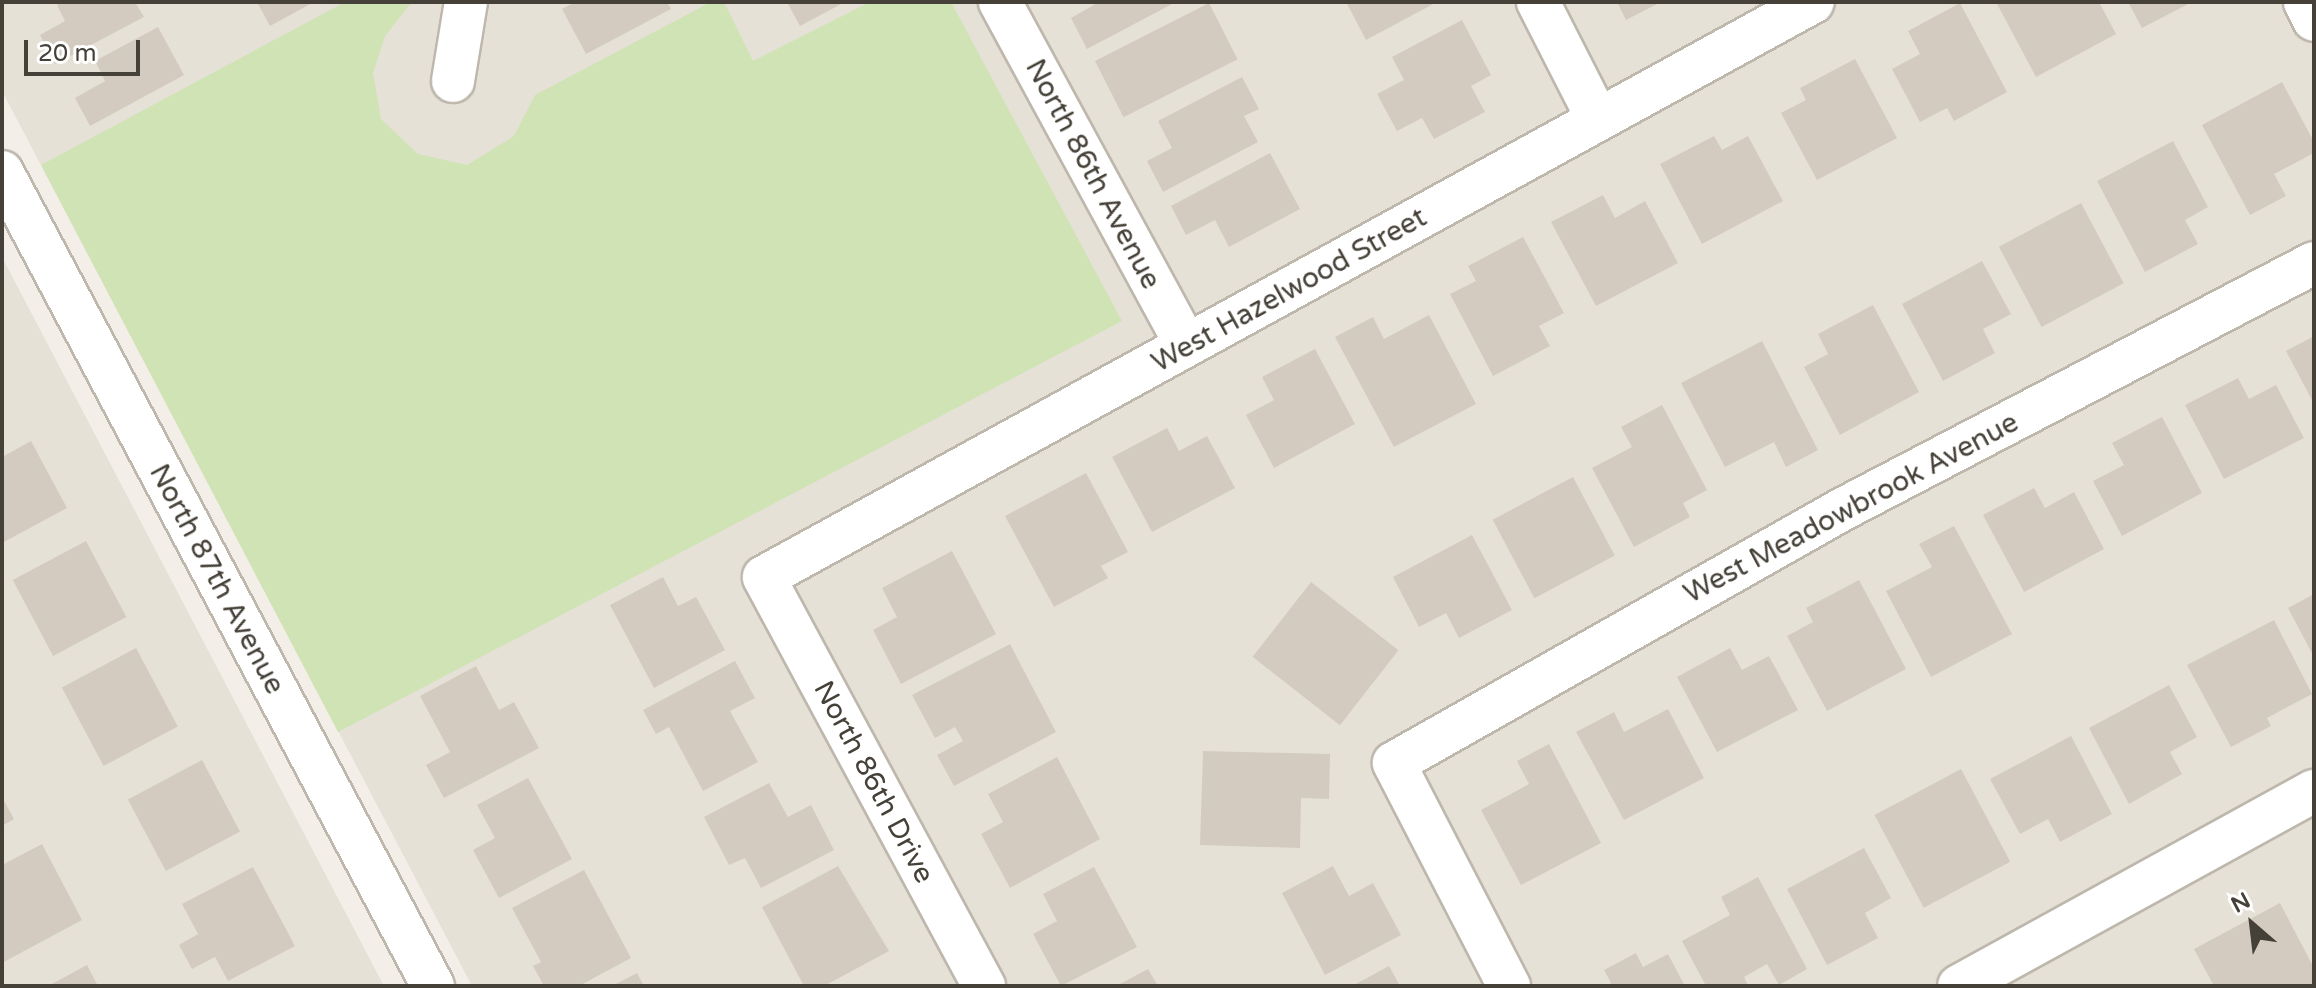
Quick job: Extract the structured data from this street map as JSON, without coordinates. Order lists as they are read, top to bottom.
{
  "streets": {
    "street": [
      "North 86th Avenue",
      "West Hazelwood Street",
      "West Meadowbrook Avenue",
      "North 87th Avenue",
      "North 86th Drive"
    ]
  },
  "crossings": [
    ["North 86th Avenue", "West Hazelwood Street"],
    ["West Hazelwood Street", "North 86th Drive"]
  ],
  "scale_bar": "20 m",
  "north": "top left"
}
